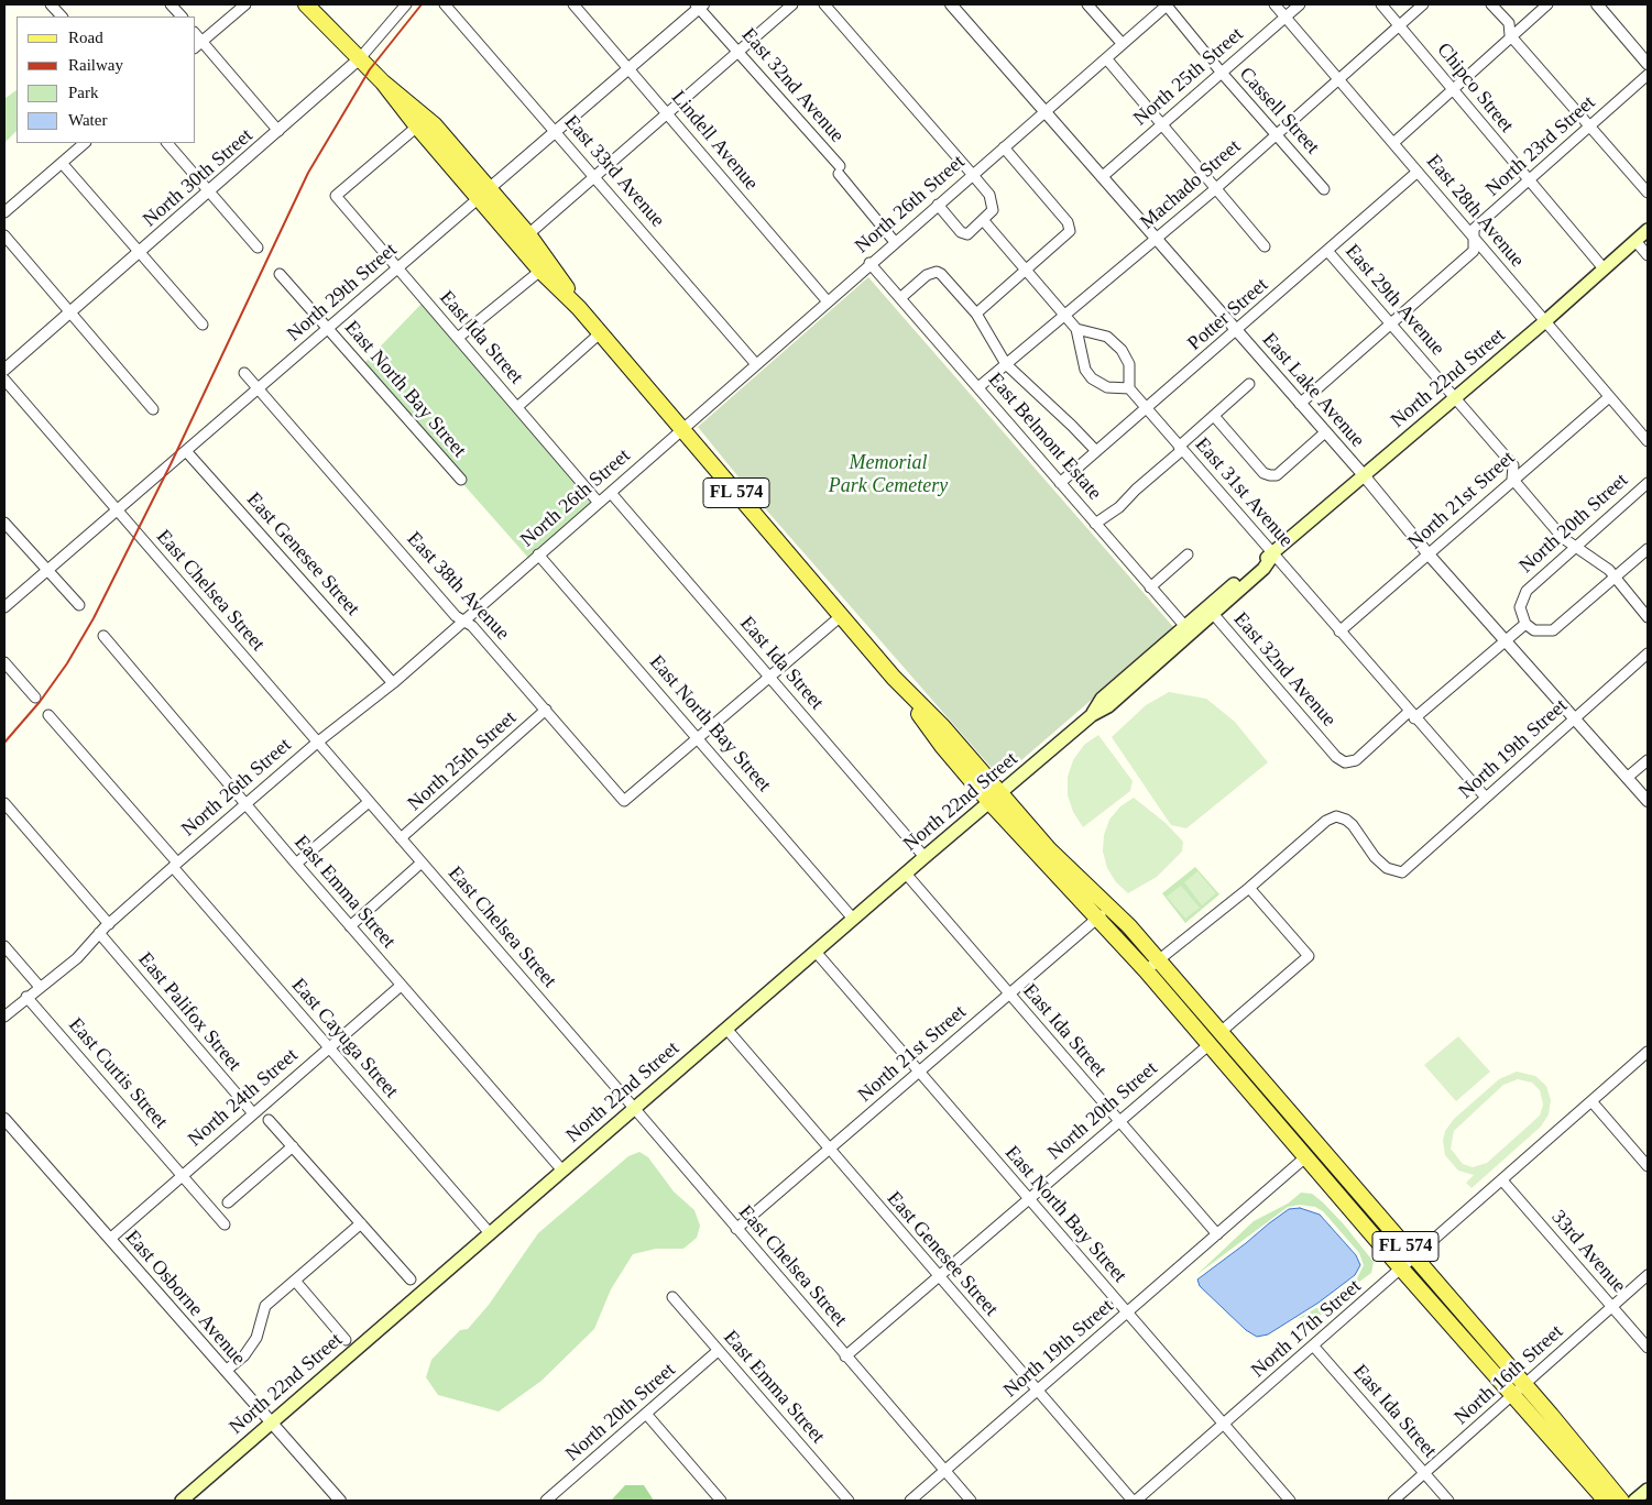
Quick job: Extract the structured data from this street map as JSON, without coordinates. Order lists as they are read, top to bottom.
{
  "streets": {
    "main road": ["North 22nd Street", "FL 574"],
    "street": [
      "North 25th Street",
      "East 32nd Avenue",
      "Chipco Street",
      "Cassell Street",
      "Lindell Avenue",
      "North 23rd Street",
      "East 33rd Avenue",
      "North 30th Street",
      "Machado Street",
      "North 26th Street",
      "East 28th Avenue",
      "North 29th Street",
      "East 29th Avenue",
      "Potter Street",
      "East Ida Street",
      "East North Bay Street",
      "East Lake Avenue",
      "East Belmont Estate",
      "East 31st Avenue",
      "North 21st Street",
      "North 20th Street",
      "East Genesee Street",
      "East 38th Avenue",
      "East Chelsea Street",
      "North 19th Street",
      "East Emma Street",
      "East Palifox Street",
      "East Cayuga Street",
      "East Curtis Street",
      "North 24th Street",
      "33rd Avenue",
      "East Osborne Avenue",
      "North 17th Street",
      "North 16th Street"
    ]
  },
  "crossings": [
    ["North 25th Street", "Cassell Street"],
    ["North 25th Street", "East 28th Avenue"],
    ["North 25th Street", "East Lake Avenue"],
    ["North 25th Street", "East 38th Avenue"],
    ["North 25th Street", "East Chelsea Street"],
    ["East 32nd Avenue", "North 26th Street"],
    ["East 32nd Avenue", "North 29th Street"],
    ["East 32nd Avenue", "North 22nd Street"],
    ["East 32nd Avenue", "East 31st Avenue"],
    ["Chipco Street", "North 23rd Street"],
    ["Chipco Street", "Machado Street"],
    ["Chipco Street", "North 22nd Street"],
    ["Cassell Street", "Machado Street"],
    ["Cassell Street", "North 26th Street"],
    ["Lindell Avenue", "North 26th Street"],
    ["Lindell Avenue", "North 29th Street"],
    ["North 23rd Street", "East 28th Avenue"],
    ["North 23rd Street", "East 29th Avenue"],
    ["North 23rd Street", "East Lake Avenue"],
    ["East 33rd Avenue", "North 26th Street"],
    ["East 33rd Avenue", "North 29th Street"],
    ["North 30th Street", "FL 574"],
    ["Machado Street", "East 28th Avenue"],
    ["Machado Street", "East Lake Avenue"],
    ["Machado Street", "East Belmont Estate"],
    ["North 26th Street", "East Ida Street"],
    ["North 26th Street", "East North Bay Street"],
    ["North 26th Street", "East Lake Avenue"],
    ["North 26th Street", "East Belmont Estate"],
    ["North 26th Street", "FL 574"],
    ["North 26th Street", "East Genesee Street"],
    ["North 26th Street", "East 38th Avenue"],
    ["North 26th Street", "East Chelsea Street"],
    ["North 26th Street", "East Emma Street"],
    ["North 26th Street", "East Palifox Street"],
    ["North 26th Street", "East Cayuga Street"],
    ["North 26th Street", "East Curtis Street"],
    ["East 28th Avenue", "Potter Street"],
    ["East 28th Avenue", "North 22nd Street"],
    ["East 28th Avenue", "North 21st Street"],
    ["North 29th Street", "East Ida Street"],
    ["North 29th Street", "East North Bay Street"],
    ["North 29th Street", "FL 574"],
    ["North 29th Street", "East Genesee Street"],
    ["North 29th Street", "East 38th Avenue"],
    ["North 29th Street", "East Chelsea Street"],
    ["East 29th Avenue", "Potter Street"],
    ["East 29th Avenue", "North 22nd Street"],
    ["East 29th Avenue", "North 21st Street"],
    ["East 29th Avenue", "North 20th Street"],
    ["Potter Street", "East Lake Avenue"],
    ["Potter Street", "East Belmont Estate"],
    ["Potter Street", "East 31st Avenue"],
    ["East Ida Street", "North 22nd Street"],
    ["East Ida Street", "FL 574"],
    ["East Ida Street", "North 21st Street"],
    ["East Ida Street", "North 20th Street"],
    ["East Ida Street", "North 19th Street"],
    ["East Ida Street", "North 17th Street"],
    ["East Ida Street", "North 16th Street"],
    ["North 22nd Street", "East North Bay Street"],
    ["North 22nd Street", "East Lake Avenue"],
    ["North 22nd Street", "East Belmont Estate"],
    ["North 22nd Street", "FL 574"],
    ["North 22nd Street", "East 31st Avenue"],
    ["North 22nd Street", "East Genesee Street"],
    ["North 22nd Street", "East Chelsea Street"],
    ["North 22nd Street", "East Emma Street"],
    ["North 22nd Street", "East Cayuga Street"],
    ["North 22nd Street", "East Osborne Avenue"],
    ["East North Bay Street", "North 21st Street"],
    ["East North Bay Street", "North 20th Street"],
    ["East North Bay Street", "East 38th Avenue"],
    ["East North Bay Street", "North 19th Street"],
    ["East North Bay Street", "North 17th Street"],
    ["East Lake Avenue", "North 21st Street"],
    ["East Lake Avenue", "North 19th Street"],
    ["FL 574", "North 21st Street"],
    ["FL 574", "North 20th Street"],
    ["FL 574", "North 19th Street"],
    ["FL 574", "North 17th Street"],
    ["FL 574", "North 16th Street"],
    ["East 31st Avenue", "North 21st Street"],
    ["East 31st Avenue", "North 19th Street"],
    ["North 21st Street", "East Genesee Street"],
    ["North 21st Street", "East Chelsea Street"],
    ["North 20th Street", "East Genesee Street"],
    ["North 20th Street", "East Chelsea Street"],
    ["North 20th Street", "East Emma Street"],
    ["East Genesee Street", "North 19th Street"],
    ["East Genesee Street", "North 17th Street"],
    ["East Chelsea Street", "North 19th Street"],
    ["East Emma Street", "North 24th Street"],
    ["East Palifox Street", "North 24th Street"],
    ["East Cayuga Street", "North 24th Street"],
    ["East Curtis Street", "North 24th Street"],
    ["North 24th Street", "East Osborne Avenue"],
    ["33rd Avenue", "North 17th Street"],
    ["33rd Avenue", "North 16th Street"]
  ],
  "parks": ["Memorial Park Cemetery"],
  "legend": [
    "Road",
    "Railway",
    "Park",
    "Water"
  ]
}
